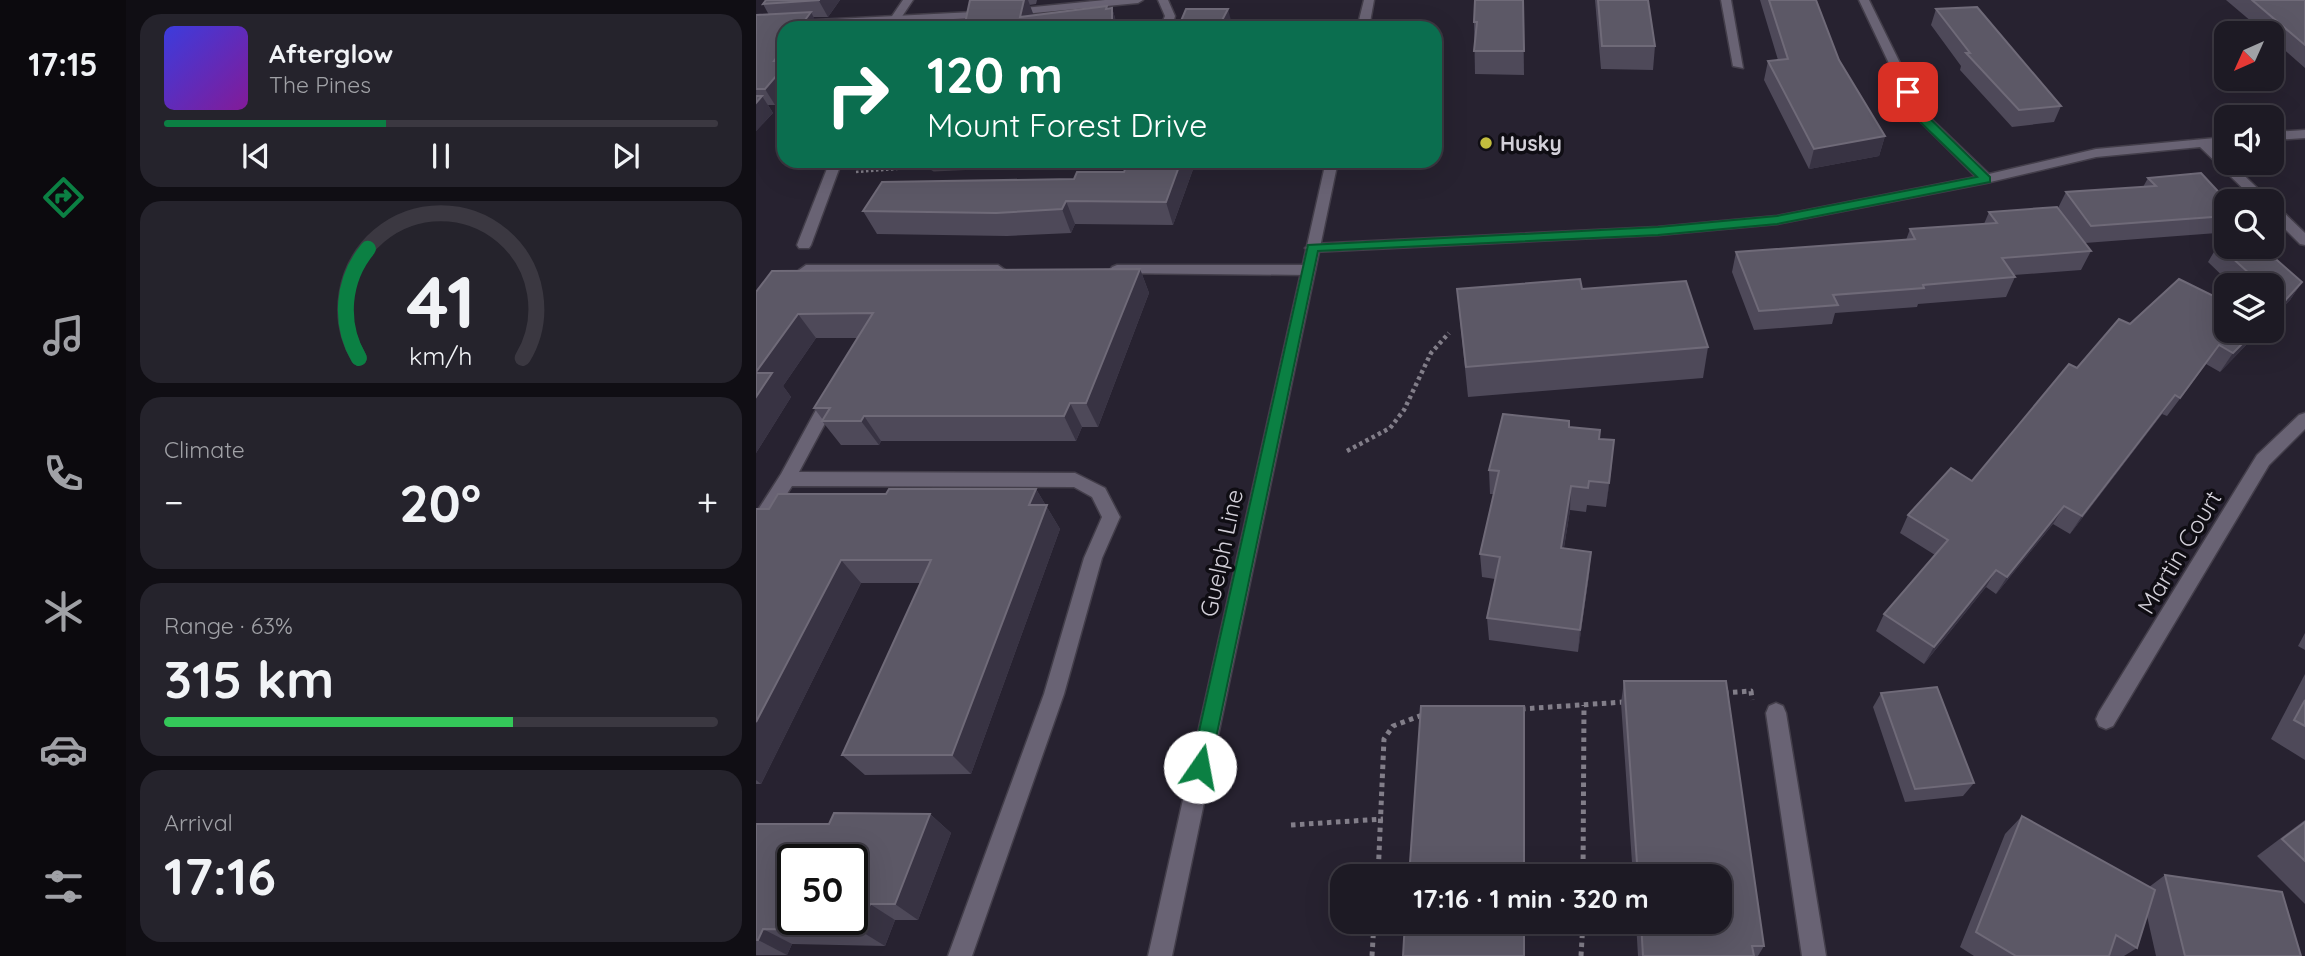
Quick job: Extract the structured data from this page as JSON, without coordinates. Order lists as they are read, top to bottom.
{
  "streets": {
    "street": ["Martin Court", "Guelph Line"]
  },
  "places": ["Husky"],
  "north": "bottom left",
  "page": {
    "tabs": "17:15",
    "turn": ["120 m", "Mount Forest Drive"],
    "song": ["Afterglow", "The Pines"],
    "tile": [
      "Climate",
      ["Range · 63%", "315 km"],
      ["Arrival", "17:16"]
    ],
    "heat": ["−", "20°", "+"],
    "limit": "50",
    "trip": "17:16 · 1 min · 320 m",
    "gauge": ["41", "km/h"]
  }
}
